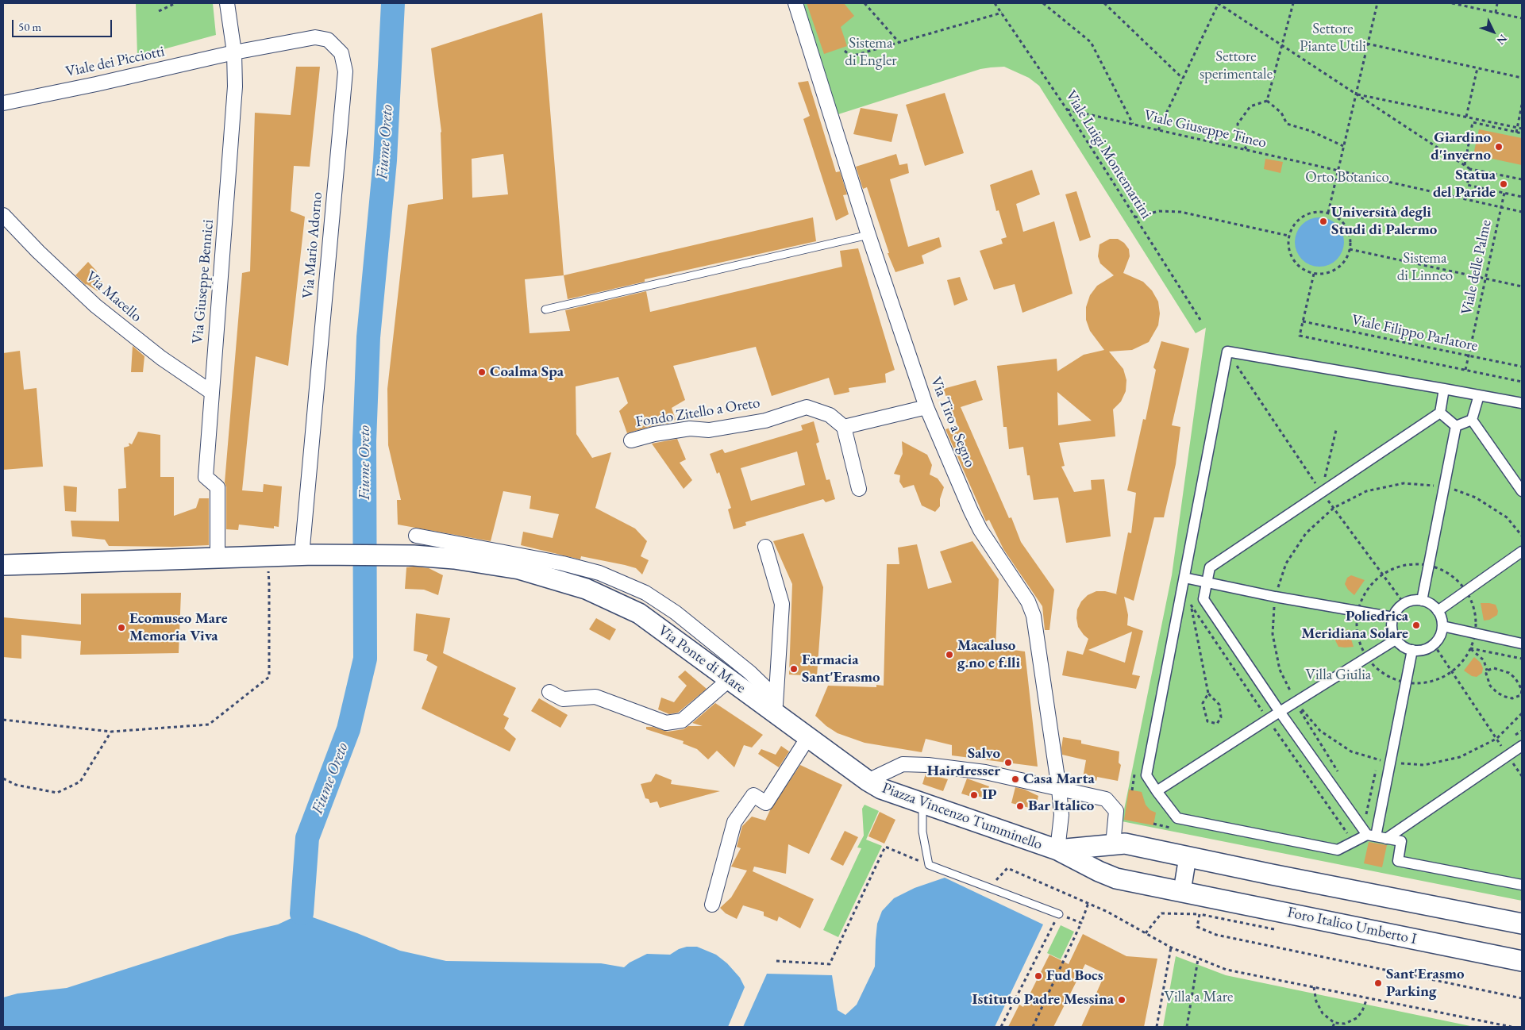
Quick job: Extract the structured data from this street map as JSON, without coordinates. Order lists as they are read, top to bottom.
{
  "streets": {
    "main road": ["Via Ponte di Mare", "Piazza Vincenzo Tumminello", "Foro Italico Umberto I"],
    "street": [
      "Viale dei Picciotti",
      "Via Mario Adorno",
      "Via Giuseppe Bennici",
      "Via Macello",
      "Fondo Zitello a Oreto",
      "Via Tiro a Segno"
    ],
    "path": [
      "Viale Giuseppe Tineo",
      "Viale Luigi Montemartini",
      "Viale delle Palme",
      "Viale Filippo Parlatore"
    ]
  },
  "crossings": [
    ["Viale dei Picciotti", "Via Mario Adorno"],
    ["Viale dei Picciotti", "Via Giuseppe Bennici"],
    ["Viale Giuseppe Tineo", "Viale Luigi Montemartini"],
    ["Viale Giuseppe Tineo", "Viale delle Palme"],
    ["Via Mario Adorno", "Via Giuseppe Bennici"],
    ["Via Mario Adorno", "Via Ponte di Mare"],
    ["Viale delle Palme", "Viale Filippo Parlatore"],
    ["Via Giuseppe Bennici", "Via Macello"],
    ["Via Giuseppe Bennici", "Via Ponte di Mare"],
    ["Via Tiro a Segno", "Piazza Vincenzo Tumminello"],
    ["Via Tiro a Segno", "Foro Italico Umberto I"],
    ["Via Ponte di Mare", "Piazza Vincenzo Tumminello"],
    ["Piazza Vincenzo Tumminello", "Foro Italico Umberto I"]
  ],
  "water": ["Fiume Oreto"],
  "parks": [
    "Settore Piante Utili",
    "Sistema di Engler",
    "Settore sperimentale",
    "Orto Botanico",
    "Sistema di Linneo",
    "Villa Giulia",
    "Villa a Mare"
  ],
  "places": [
    "Giardino d'inverno",
    "Statua del Paride",
    "Università degli Studi di Palermo",
    "Coalma Spa",
    "Poliedrica Meridiana Solare",
    "Ecomuseo Mare Memoria Viva",
    "Macaluso g.no e f.lli",
    "Farmacia Sant'Erasmo",
    "Salvo Hairdresser",
    "Casa Marta",
    "IP",
    "Bar Italico",
    "Fud Bocs",
    "Sant'Erasmo Parking",
    "Istituto Padre Messina"
  ],
  "scale_bar": "50 m",
  "north": "bottom right"
}
